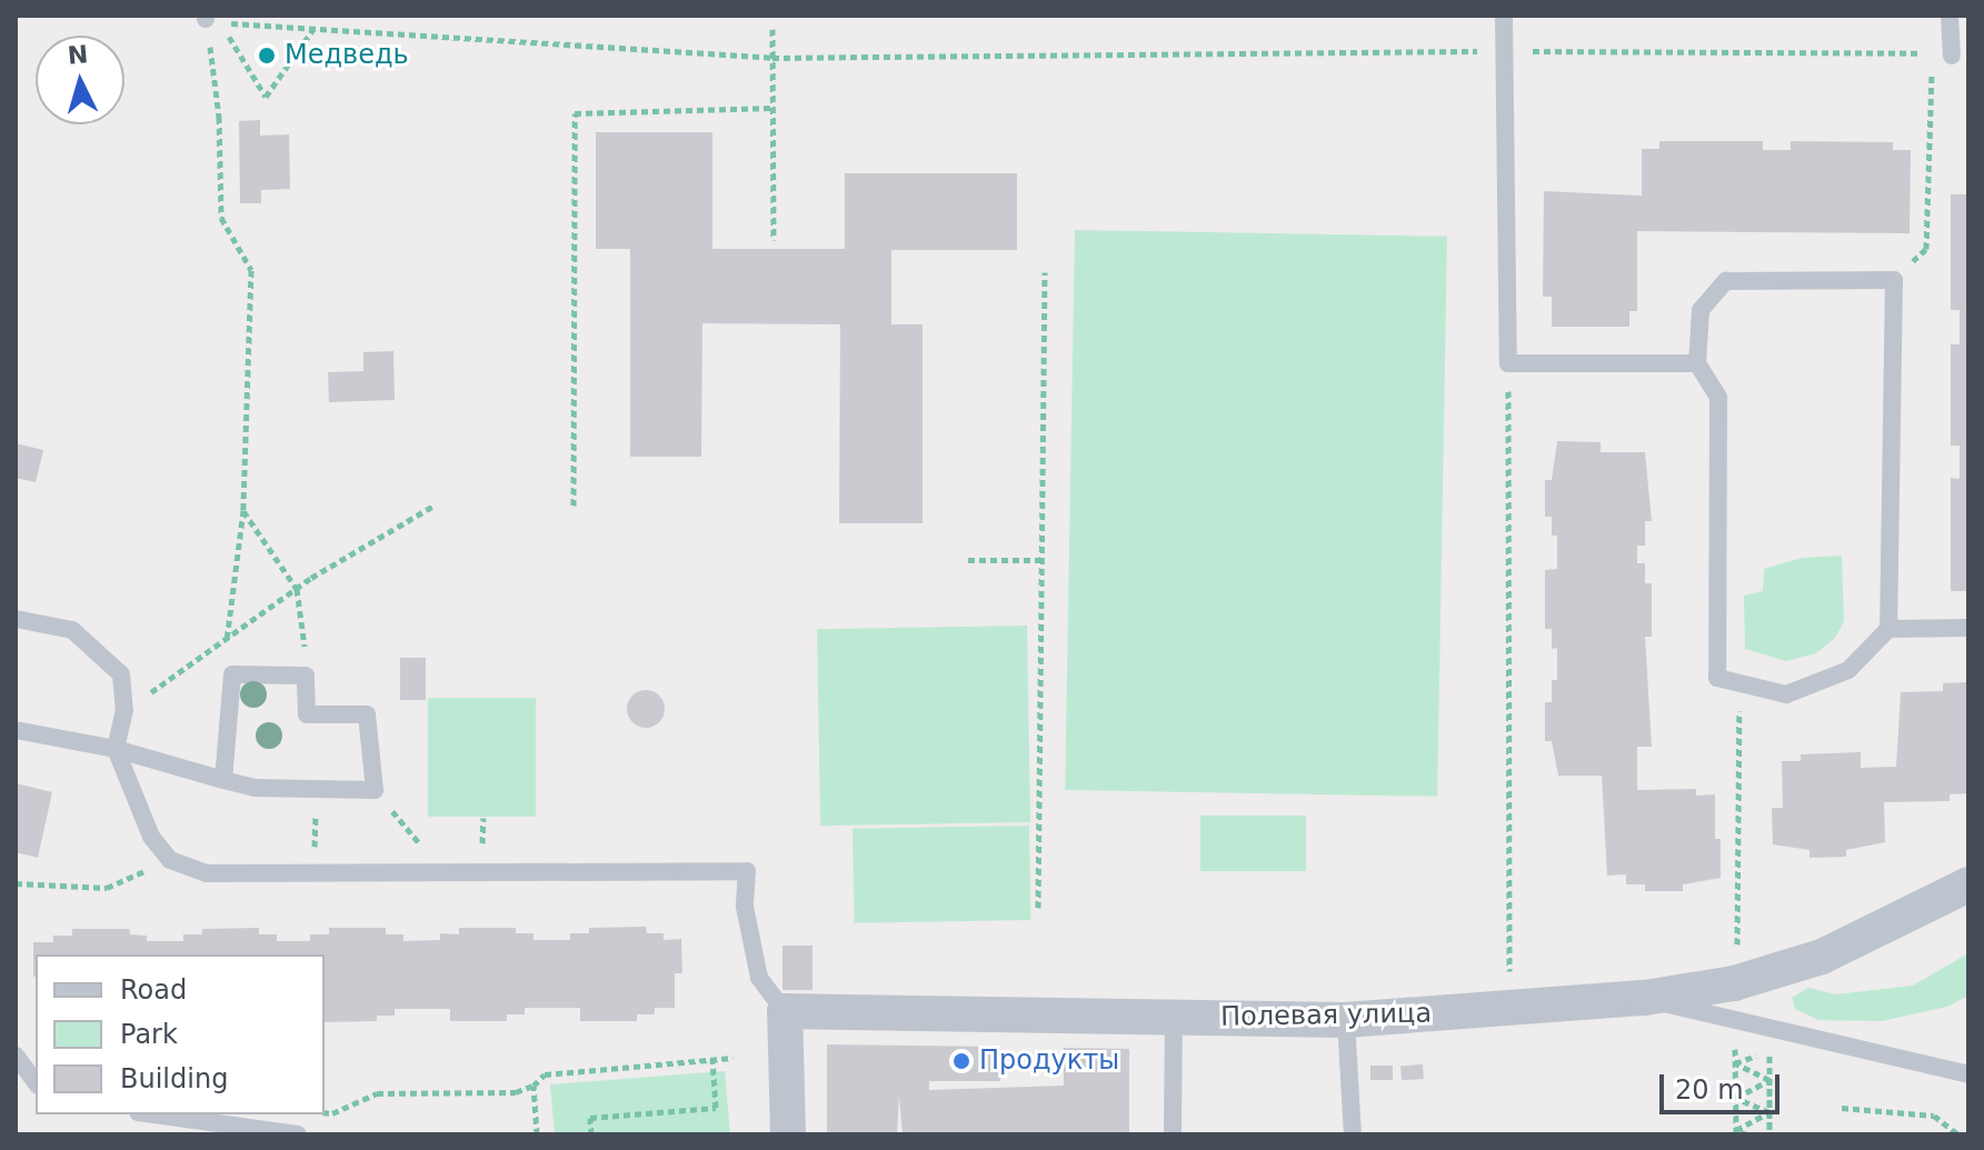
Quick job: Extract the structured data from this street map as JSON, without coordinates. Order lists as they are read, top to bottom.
{
  "streets": {
    "street": ["Полевая улица"]
  },
  "places": ["Медведь", "Продукты"],
  "legend": ["Road", "Park", "Building"],
  "scale_bar": "20 m",
  "north": "top"
}
